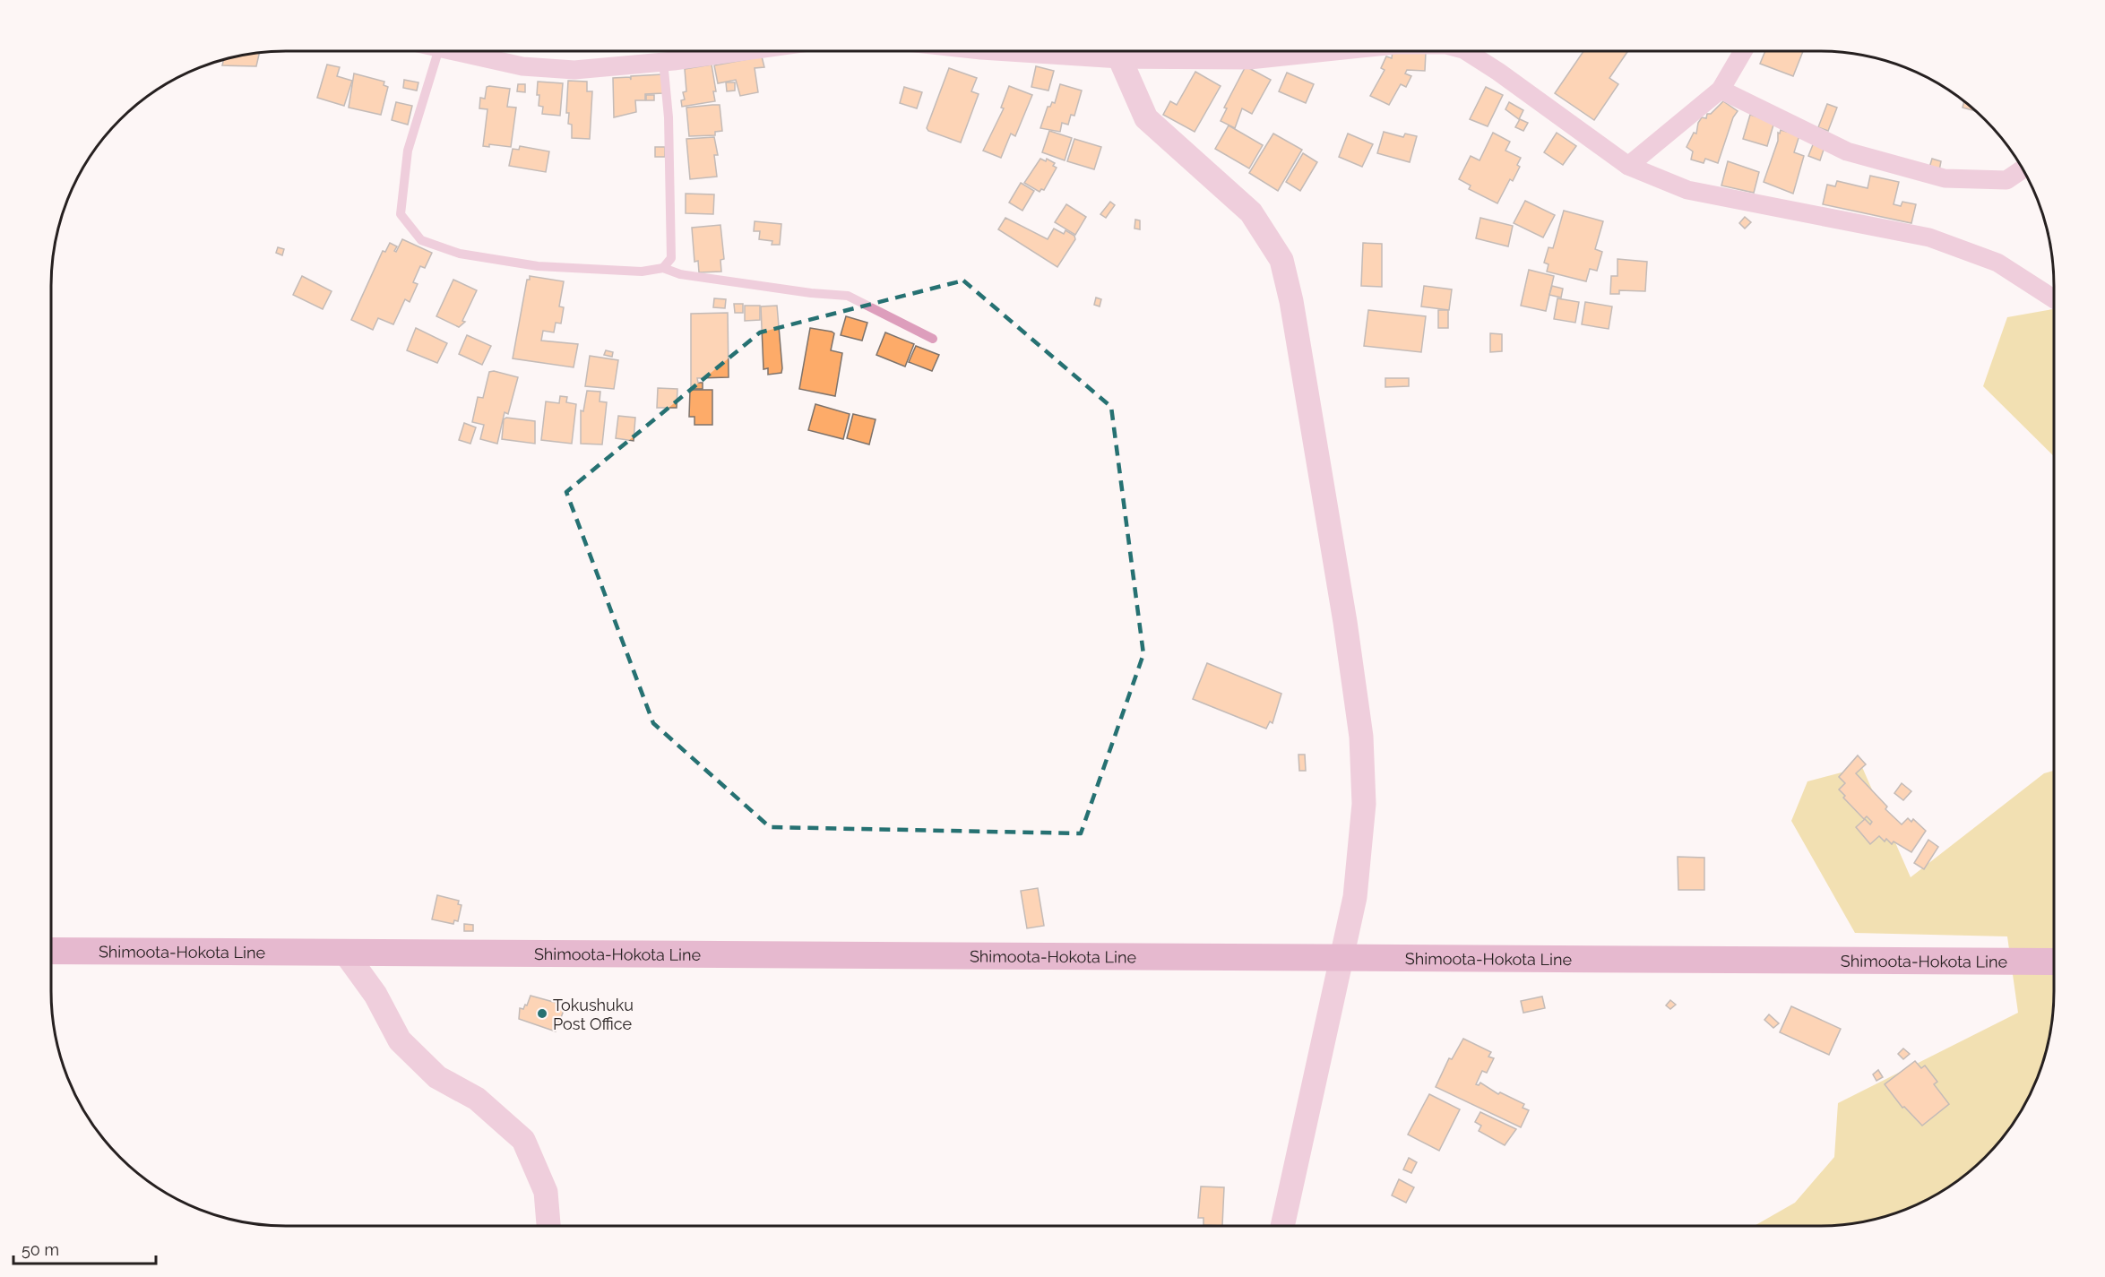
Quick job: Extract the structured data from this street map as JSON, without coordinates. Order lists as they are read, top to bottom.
{
  "streets": {
    "main road": ["Shimoota-Hokota Line"]
  },
  "places": ["Tokushuku Post Office"],
  "scale_bar": "50 m"
}
